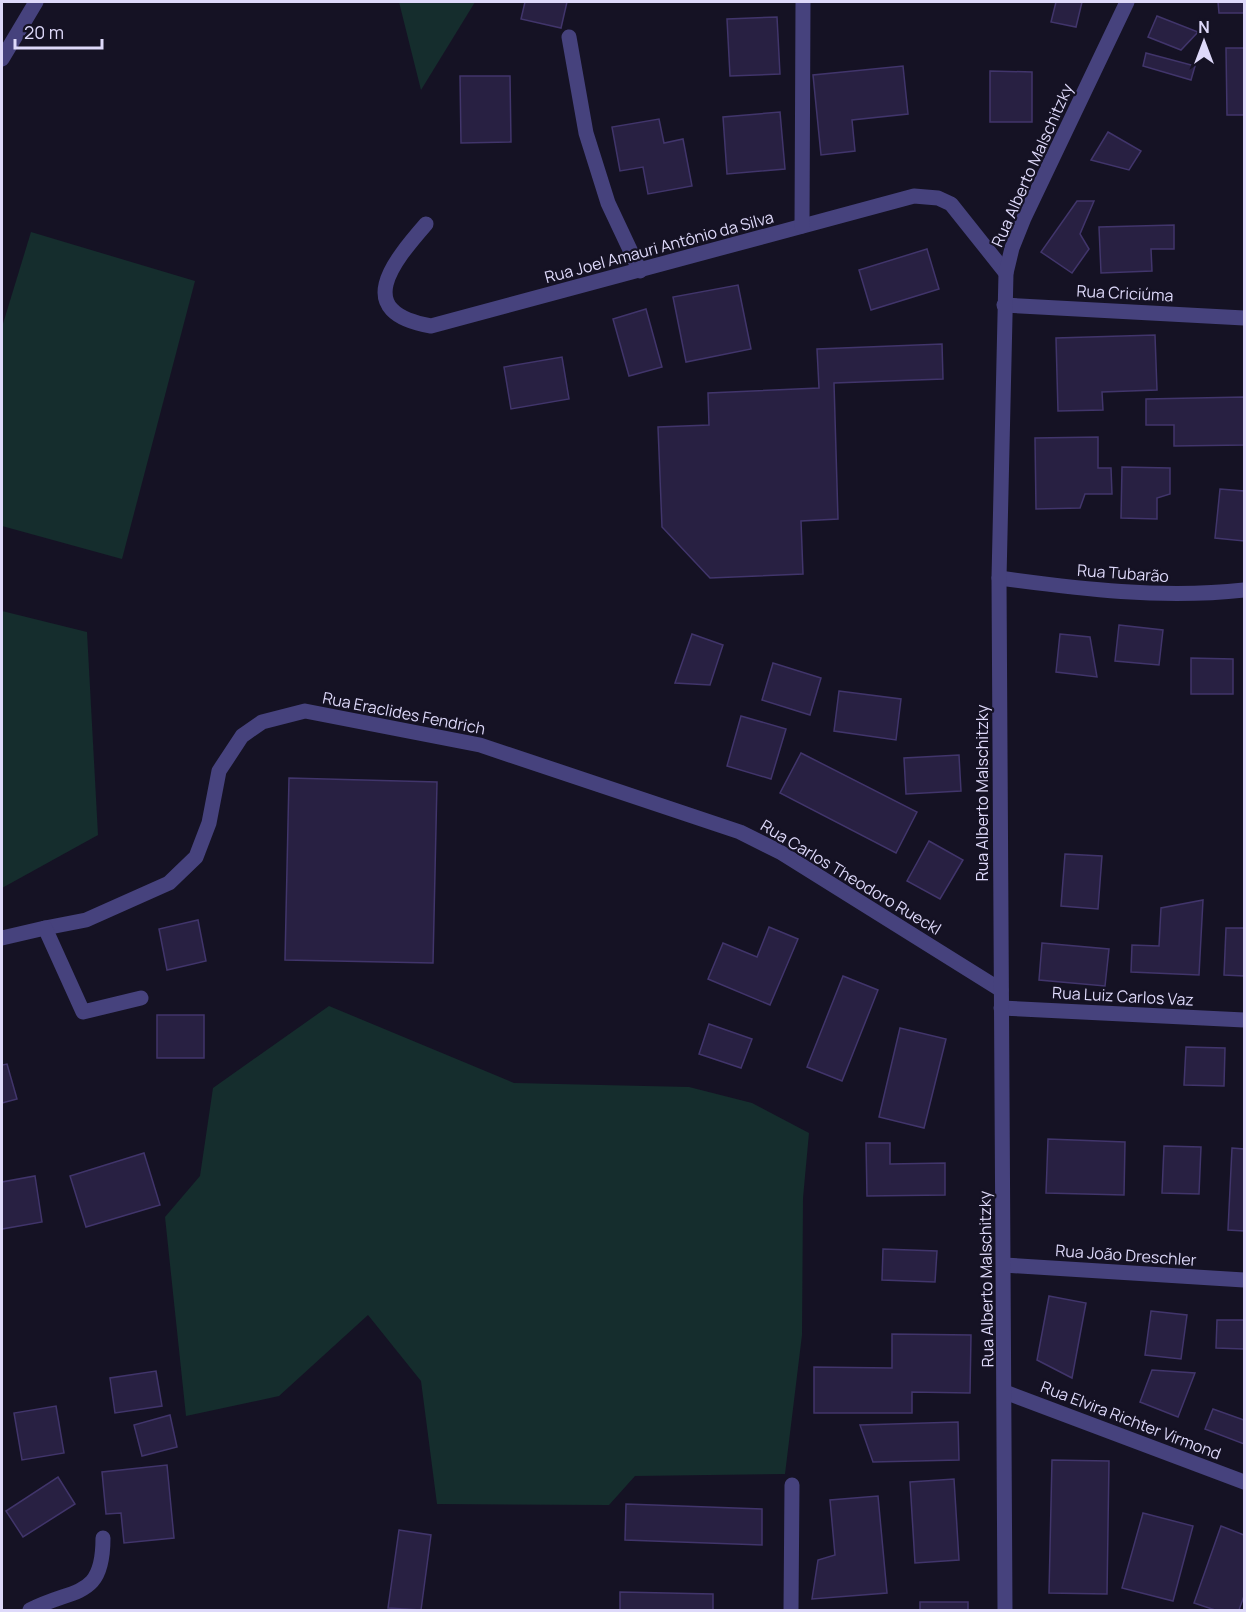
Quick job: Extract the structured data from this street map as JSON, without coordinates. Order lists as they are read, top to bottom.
{
  "streets": {
    "street": [
      "Rua Alberto Malschitzky",
      "Rua Joel Amauri Antônio da Silva",
      "Rua Criciúma",
      "Rua Tubarão",
      "Rua Eraclides Fendrich",
      "Rua Carlos Theodoro Rueckl",
      "Rua Luiz Carlos Vaz",
      "Rua João Dreschler",
      "Rua Elvira Richter Virmond"
    ]
  },
  "crossings": [
    ["Rua Alberto Malschitzky", "Rua Joel Amauri Antônio da Silva"],
    ["Rua Alberto Malschitzky", "Rua Criciúma"],
    ["Rua Alberto Malschitzky", "Rua Tubarão"],
    ["Rua Alberto Malschitzky", "Rua Carlos Theodoro Rueckl"],
    ["Rua Alberto Malschitzky", "Rua Luiz Carlos Vaz"],
    ["Rua Alberto Malschitzky", "Rua João Dreschler"],
    ["Rua Alberto Malschitzky", "Rua Elvira Richter Virmond"],
    ["Rua Eraclides Fendrich", "Rua Carlos Theodoro Rueckl"]
  ],
  "scale_bar": "20 m",
  "north": "top"
}
